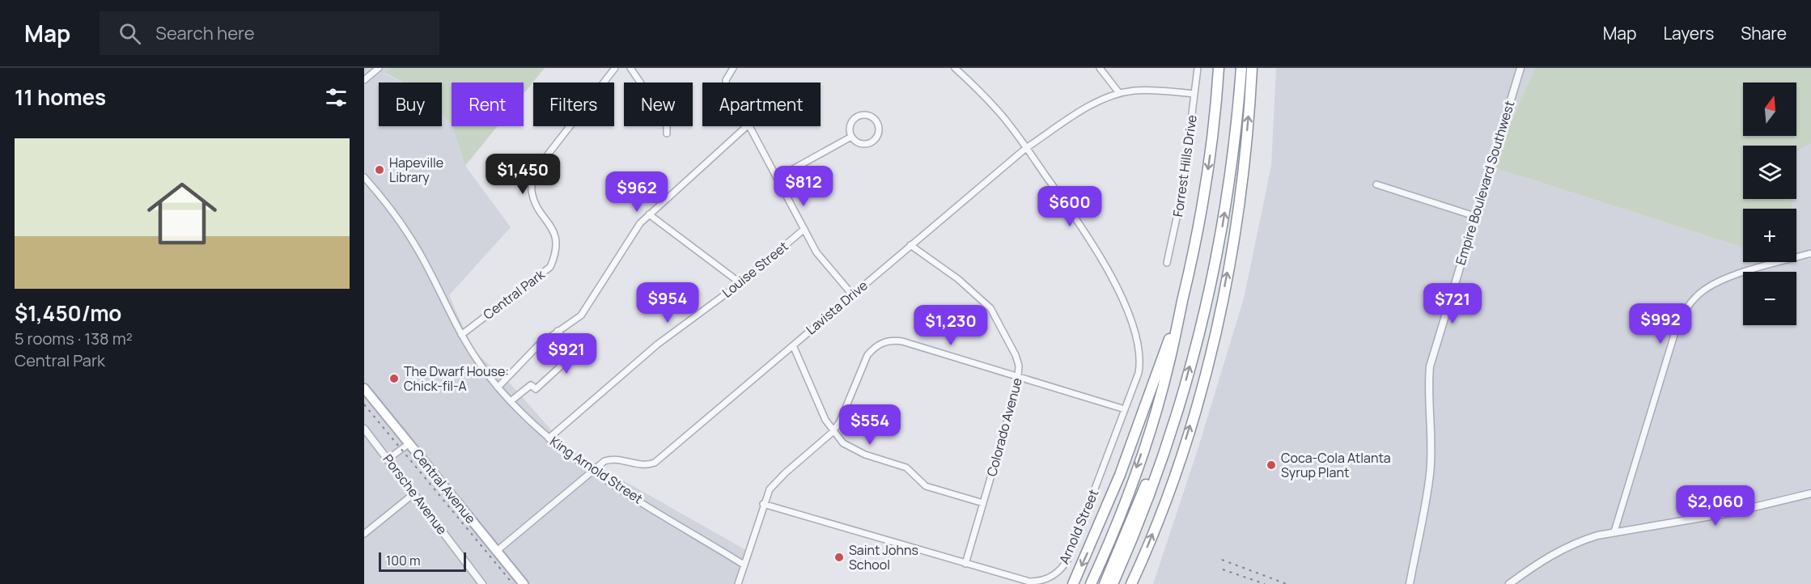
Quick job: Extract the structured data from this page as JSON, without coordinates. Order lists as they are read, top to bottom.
{
  "streets": {
    "main road": ["Central Avenue"],
    "street": [
      "Forrest Hills Drive",
      "Empire Boulevard Southwest",
      "Louise Street",
      "Central Park",
      "Lavista Drive",
      "Colorado Avenue",
      "King Arnold Street",
      "Porsche Avenue",
      "Arnold Street"
    ]
  },
  "crossings": [
    ["Forrest Hills Drive", "Lavista Drive"],
    ["Louise Street", "King Arnold Street"],
    ["Central Park", "King Arnold Street"],
    ["Lavista Drive", "Colorado Avenue"],
    ["Lavista Drive", "King Arnold Street"],
    ["Lavista Drive", "Central Avenue"],
    ["Lavista Drive", "Arnold Street"],
    ["Colorado Avenue", "Arnold Street"]
  ],
  "places": [
    "Hapeville Library",
    "The Dwarf House: Chick-fil-A",
    "Coca-Cola Atlanta Syrup Plant",
    "Saint Johns School"
  ],
  "scale_bar": "100 m",
  "north": "top",
  "page": {
    "header": "Map",
    "search": "Search here",
    "nav": ["Map", "Layers", "Share"],
    "heading": "11 homes",
    "map_buttons": ["+", "−"],
    "chip": [
      "Buy",
      "Rent",
      "Filters",
      "New",
      "Apartment"
    ],
    "list": [
      {
        "name": "$1,450/mo",
        "note": "5 rooms · 138 m² · Central Park"
      }
    ],
    "price": [
      "$1,450",
      "$812",
      "$962",
      "$600",
      "$954",
      "$721",
      "$992",
      "$1,230",
      "$921",
      "$554",
      "$2,060"
    ],
    "scale": "100 m"
  }
}
